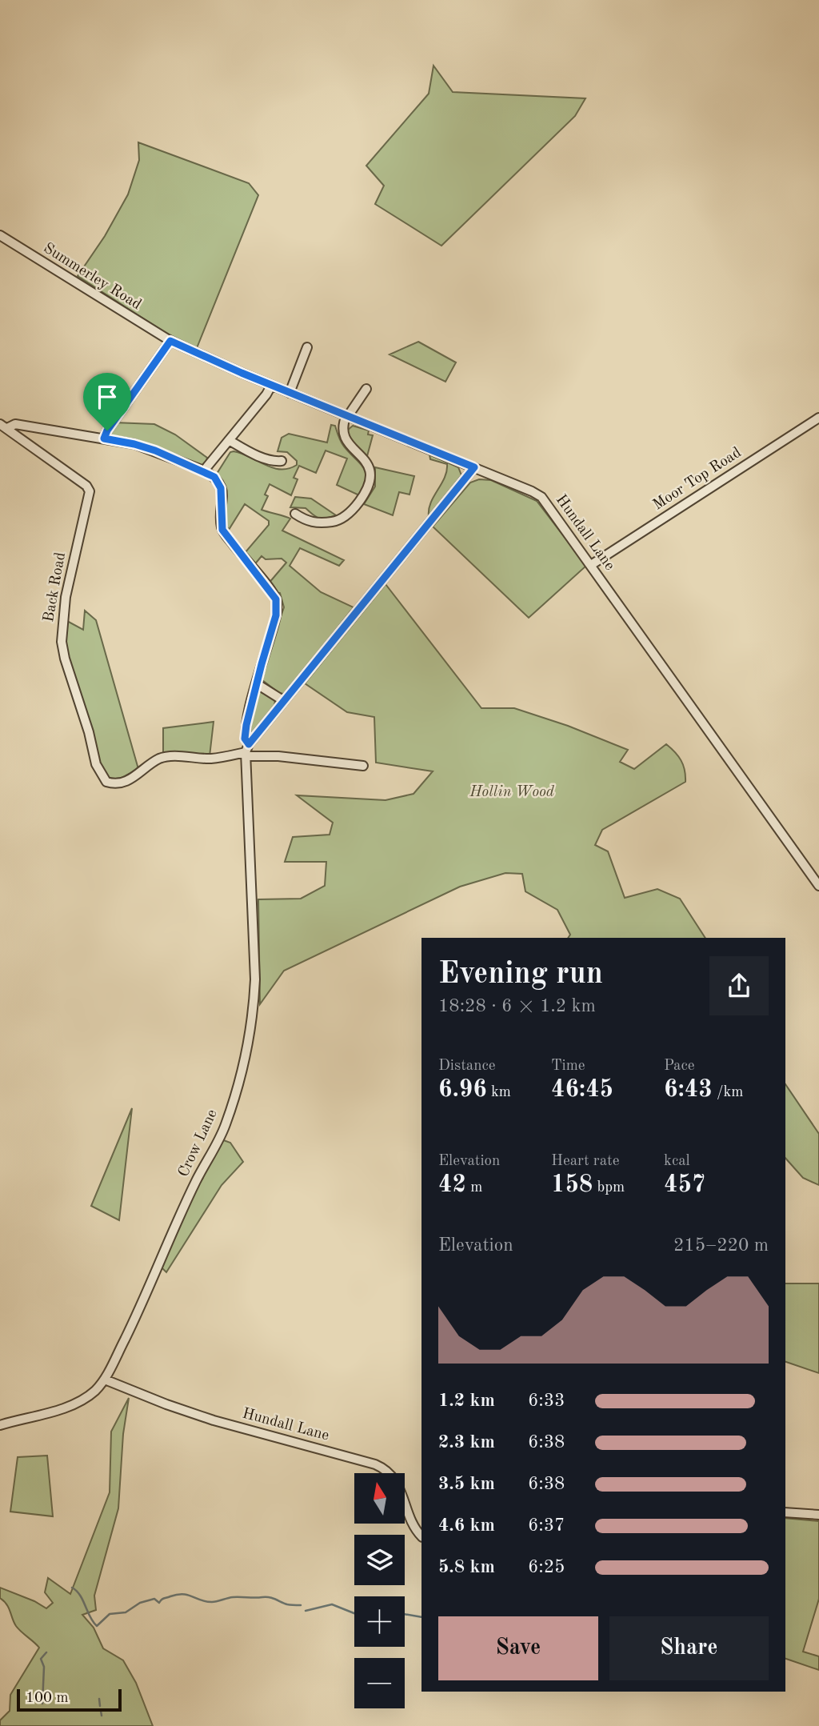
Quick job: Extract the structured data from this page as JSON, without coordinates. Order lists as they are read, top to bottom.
{
  "streets": {
    "street": [
      "Summerley Road",
      "Moor Top Road",
      "Hundall Lane",
      "Back Road",
      "Crow Lane"
    ]
  },
  "crossings": [
    ["Summerley Road", "Hundall Lane"],
    ["Moor Top Road", "Hundall Lane"],
    ["Hundall Lane", "Crow Lane"],
    ["Back Road", "Crow Lane"]
  ],
  "parks": ["Hollin Wood"],
  "scale_bar": "100 m",
  "north": "top",
  "page": {
    "heading": ["Evening run", "18:28 · 6 × 1.2 km"],
    "stats": [
      ["Distance", "6.96 km"],
      ["Time", "46:45"],
      ["Pace", "6:43 /km"],
      ["Elevation", "42 m"],
      ["Heart rate", "158 bpm"],
      ["kcal", "457"]
    ],
    "chart": ["Elevation", "215–220 m"],
    "list": [
      {
        "name": "1.2 km",
        "note": "6:33"
      },
      {
        "name": "2.3 km",
        "note": "6:38"
      },
      {
        "name": "3.5 km",
        "note": "6:38"
      },
      {
        "name": "4.6 km",
        "note": "6:37"
      },
      {
        "name": "5.8 km",
        "note": "6:25"
      }
    ],
    "map_buttons": ["+", "−"],
    "buttons": ["Save", "Share"],
    "scale": "100 m"
  }
}
